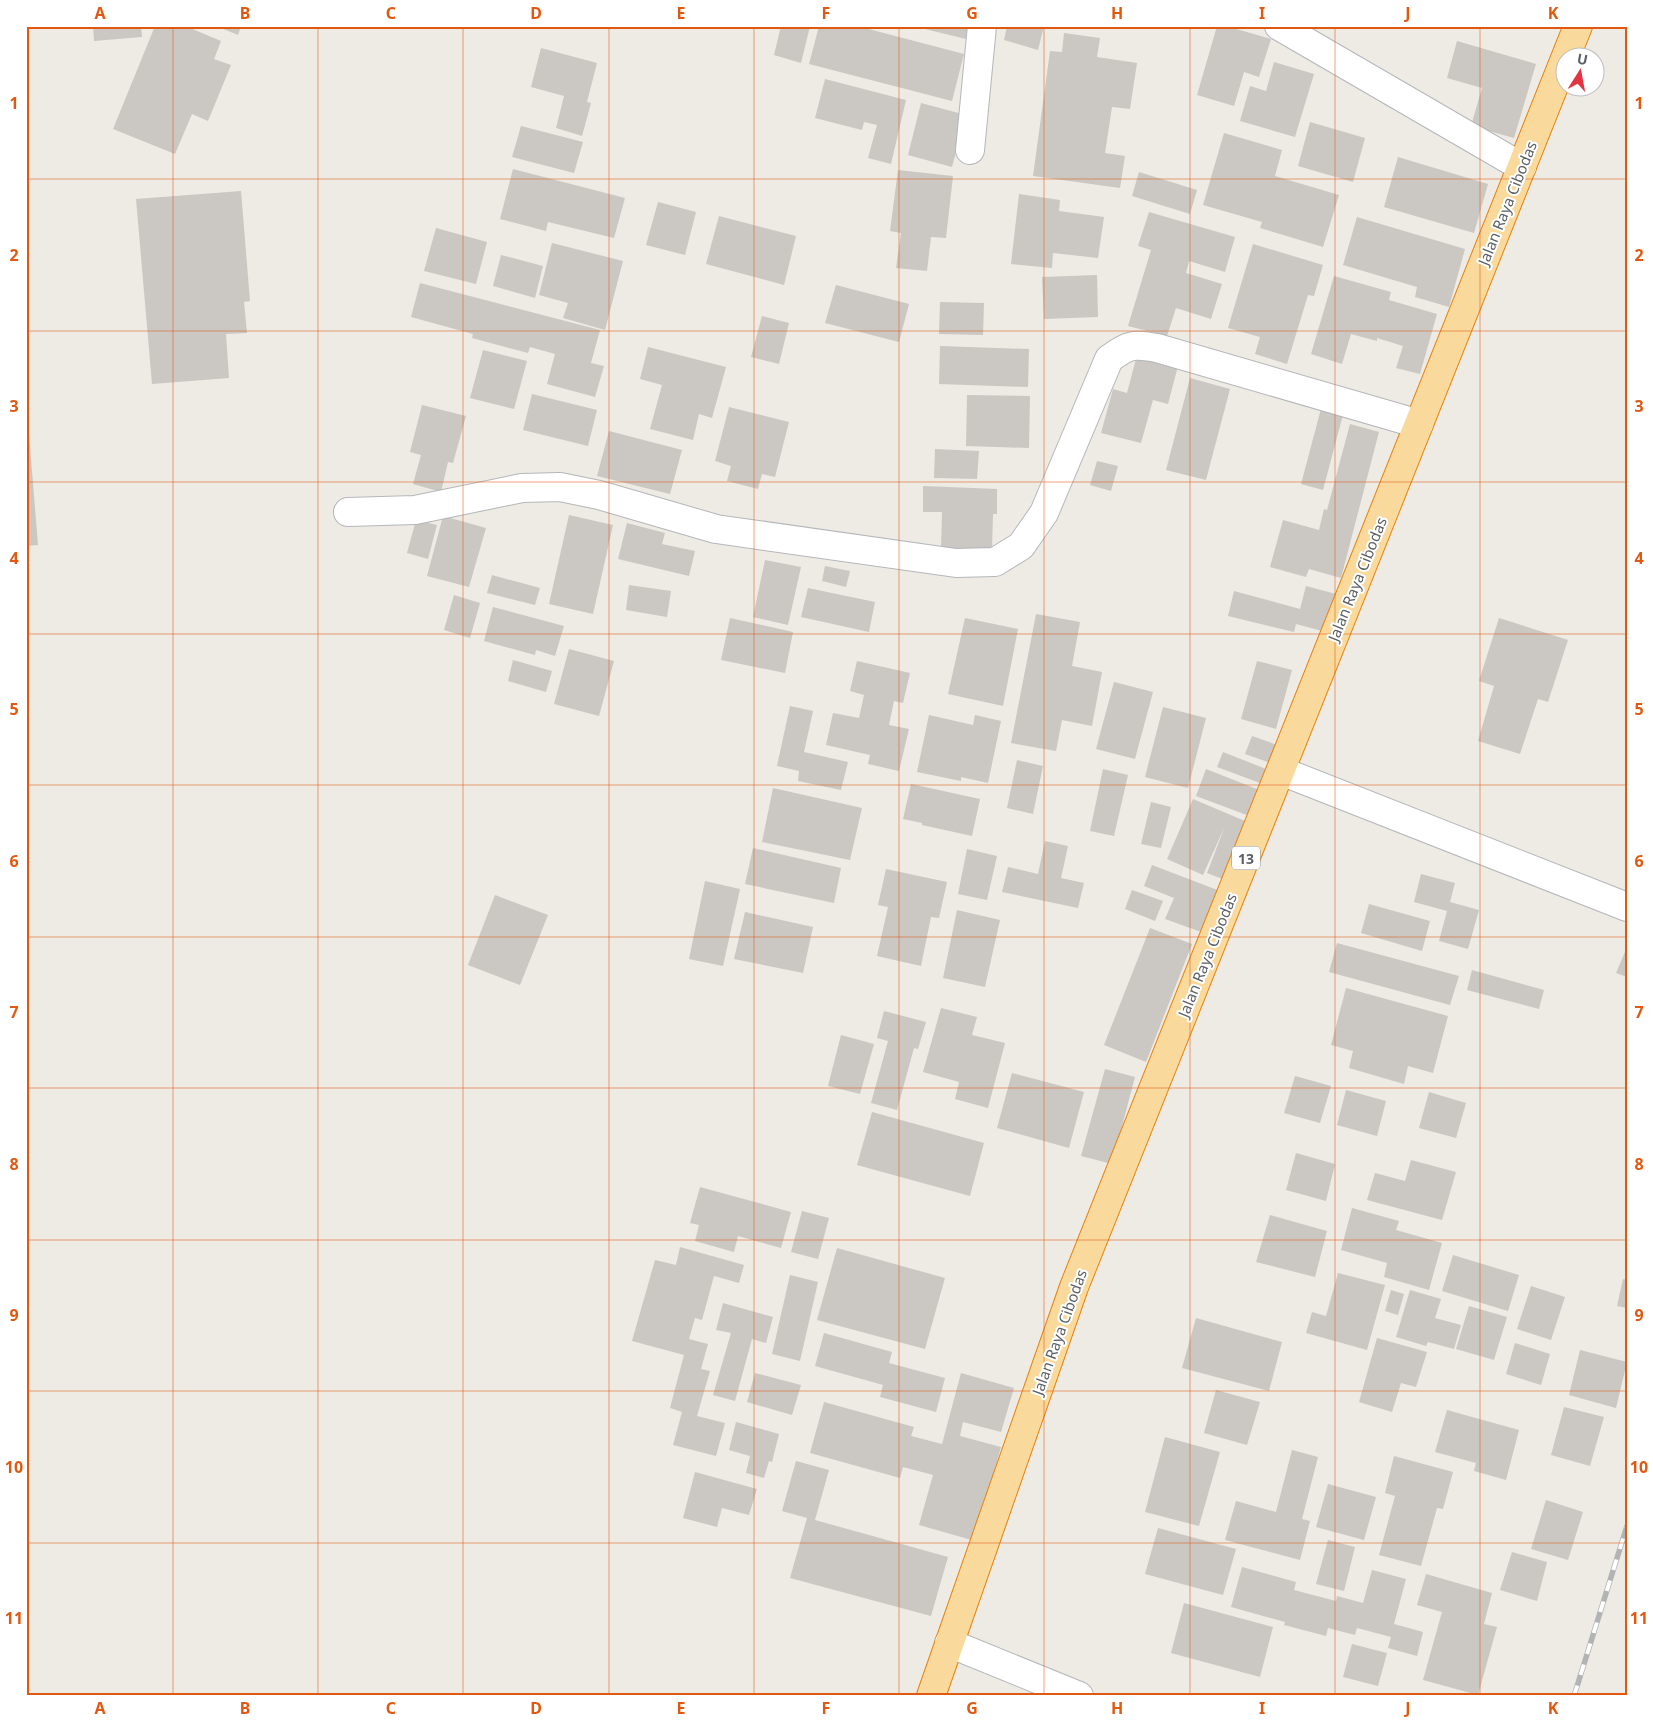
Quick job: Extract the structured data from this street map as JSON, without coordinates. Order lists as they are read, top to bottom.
{
  "streets": {
    "highway": ["Jalan Raya Cibodas", "13"]
  },
  "north": "top",
  "grid": {
    "columns": [
      "A",
      "B",
      "C",
      "D",
      "E",
      "F",
      "G",
      "H",
      "I",
      "J",
      "K"
    ],
    "rows": [
      "1",
      "2",
      "3",
      "4",
      "5",
      "6",
      "7",
      "8",
      "9",
      "10",
      "11"
    ]
  }
}
